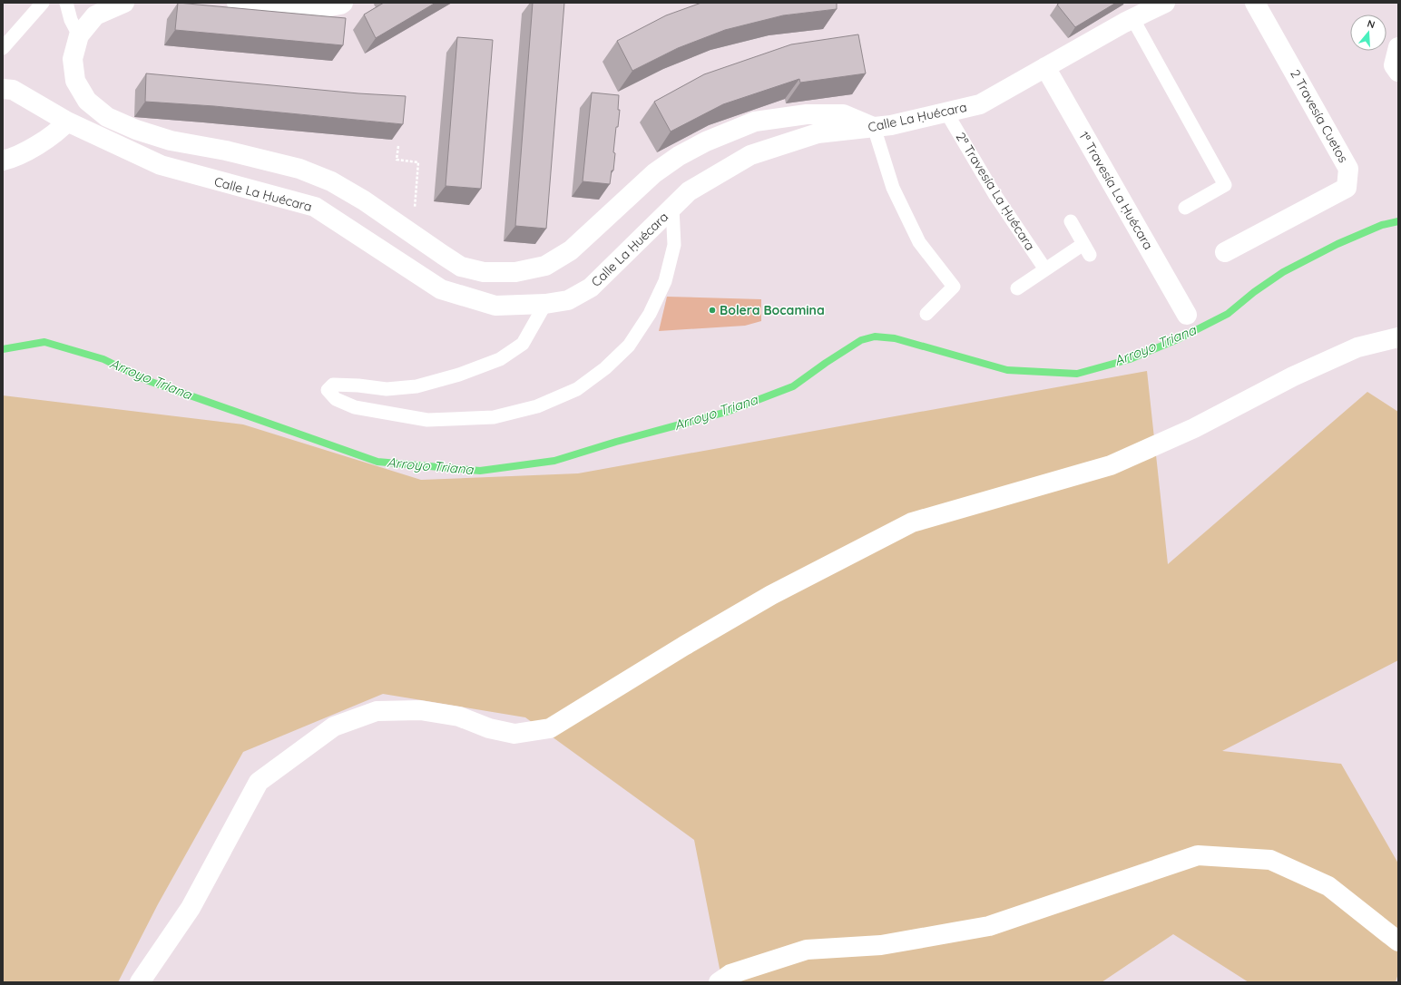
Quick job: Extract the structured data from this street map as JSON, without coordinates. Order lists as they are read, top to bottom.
{
  "streets": {
    "street": ["2 Travesía Cuetos", "Calle La Ḥuécara", "1ª Travesía La Ḥuécara"],
    "lane": ["2ª Travesía La Ḥuécara"]
  },
  "crossings": [
    ["Calle La Ḥuécara", "1ª Travesía La Ḥuécara"],
    ["Calle La Ḥuécara", "2ª Travesía La Ḥuécara"]
  ],
  "water": ["Arroyo Triana"],
  "places": ["Bolera Bocamina"],
  "north": "top"
}
